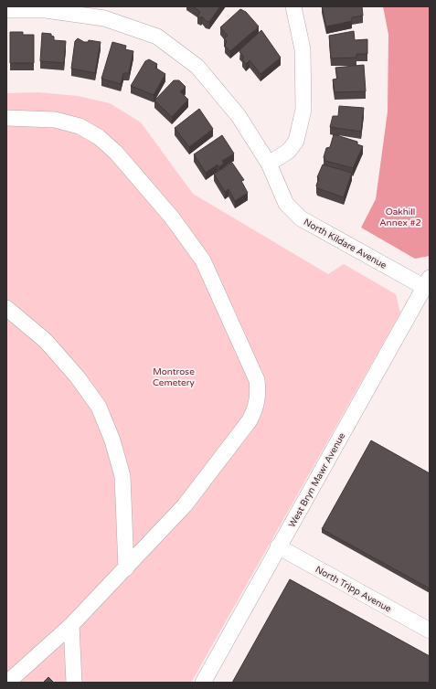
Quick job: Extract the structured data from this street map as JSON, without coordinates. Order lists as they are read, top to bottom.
{
  "streets": {
    "street": ["North Kildare Avenue", "West Bryn Mawr Avenue", "North Tripp Avenue"]
  },
  "crossings": [
    ["North Kildare Avenue", "West Bryn Mawr Avenue"],
    ["West Bryn Mawr Avenue", "North Tripp Avenue"]
  ],
  "parks": ["Oakhill Annex #2", "Montrose Cemetery"]
}
